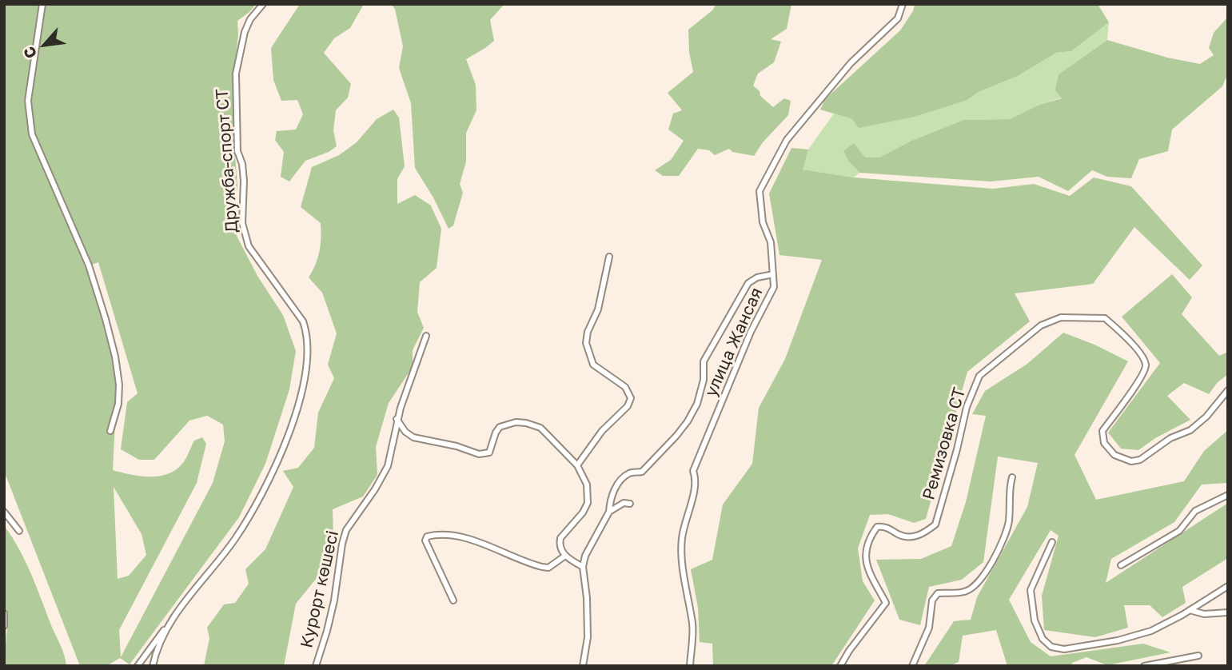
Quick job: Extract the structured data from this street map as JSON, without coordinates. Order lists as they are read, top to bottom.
{
  "streets": {
    "street": [
      "Дружба-спорт СТ",
      "улица Жансая",
      "Ремизовка СТ",
      "Курорт көшесі"
    ]
  },
  "north": "bottom left"
}
